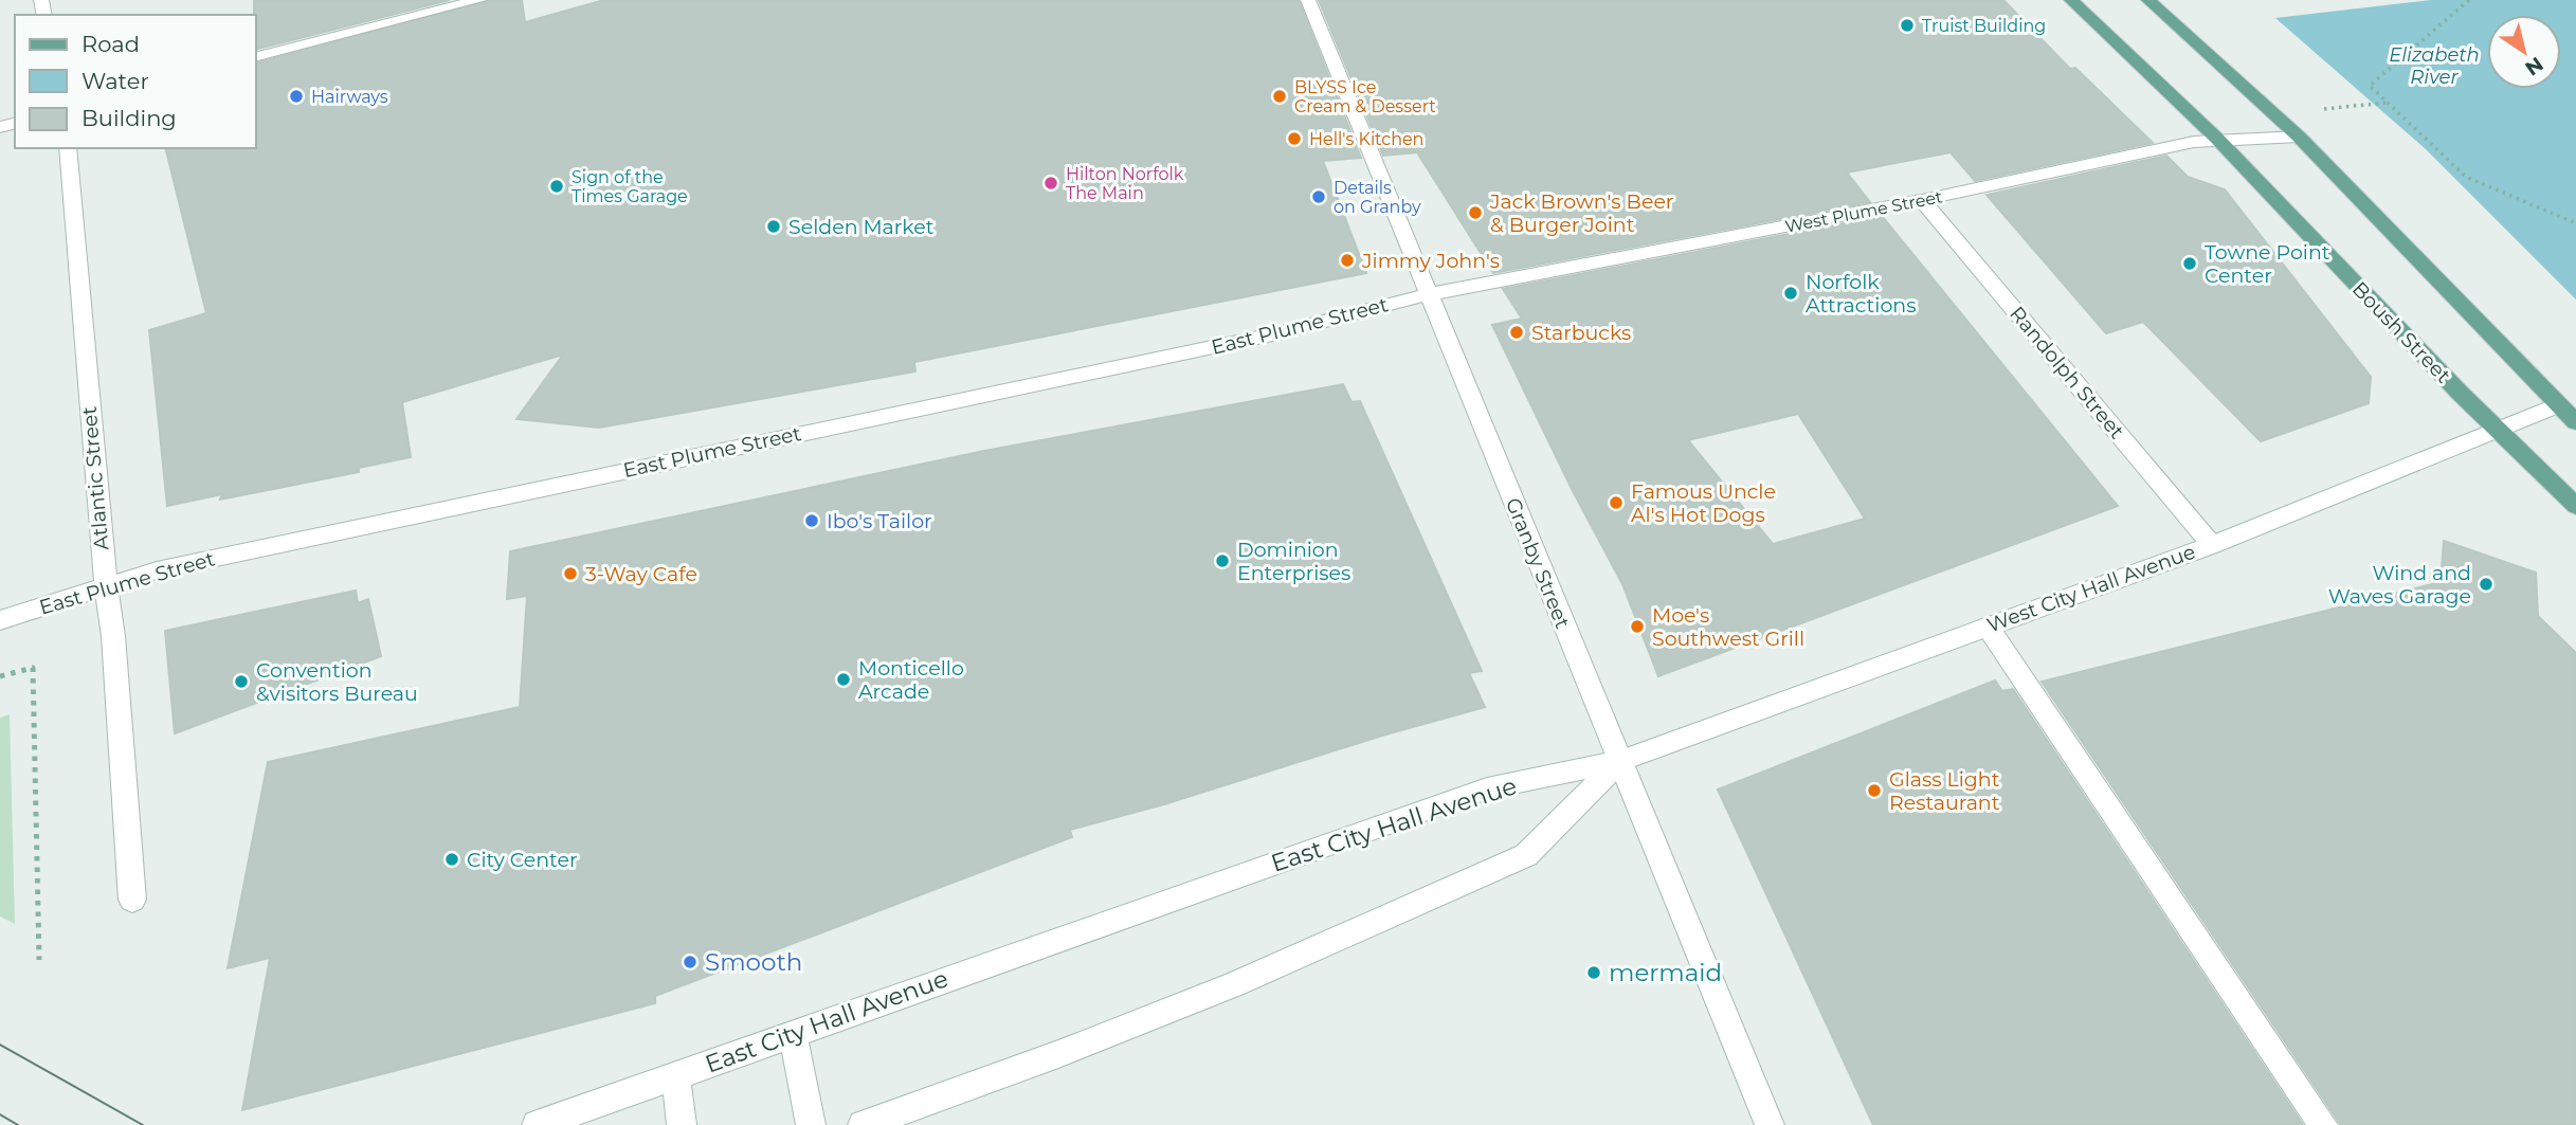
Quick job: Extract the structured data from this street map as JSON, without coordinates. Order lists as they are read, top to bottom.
{
  "streets": {
    "main road": ["Boush Street"],
    "street": [
      "West Plume Street",
      "East Plume Street",
      "Randolph Street",
      "Atlantic Street",
      "Granby Street",
      "West City Hall Avenue",
      "East City Hall Avenue"
    ]
  },
  "crossings": [
    ["West Plume Street", "East Plume Street"],
    ["West Plume Street", "Boush Street"],
    ["West Plume Street", "Randolph Street"],
    ["West Plume Street", "Granby Street"],
    ["East Plume Street", "Atlantic Street"],
    ["East Plume Street", "Granby Street"],
    ["Boush Street", "West City Hall Avenue"],
    ["Randolph Street", "West City Hall Avenue"],
    ["Granby Street", "West City Hall Avenue"],
    ["Granby Street", "East City Hall Avenue"],
    ["West City Hall Avenue", "East City Hall Avenue"]
  ],
  "water": ["Elizabeth River"],
  "places": [
    "Truist Building",
    "Hairways",
    "BLYSS Ice Cream & Dessert",
    "Hell's Kitchen",
    "Hilton Norfolk The Main",
    "Sign of the Times Garage",
    "Details on Granby",
    "Jack Brown's Beer & Burger Joint",
    "Selden Market",
    "Jimmy John's",
    "Towne Point Center",
    "Norfolk Attractions",
    "Starbucks",
    "Famous Uncle Al's Hot Dogs",
    "Ibo's Tailor",
    "Dominion Enterprises",
    "3-Way Cafe",
    "Wind and Waves Garage",
    "Moe's Southwest Grill",
    "Monticello Arcade",
    "Convention &visitors Bureau",
    "Glass Light Restaurant",
    "City Center",
    "Smooth",
    "mermaid"
  ],
  "legend": ["Road", "Water", "Building"],
  "north": "bottom right"
}
